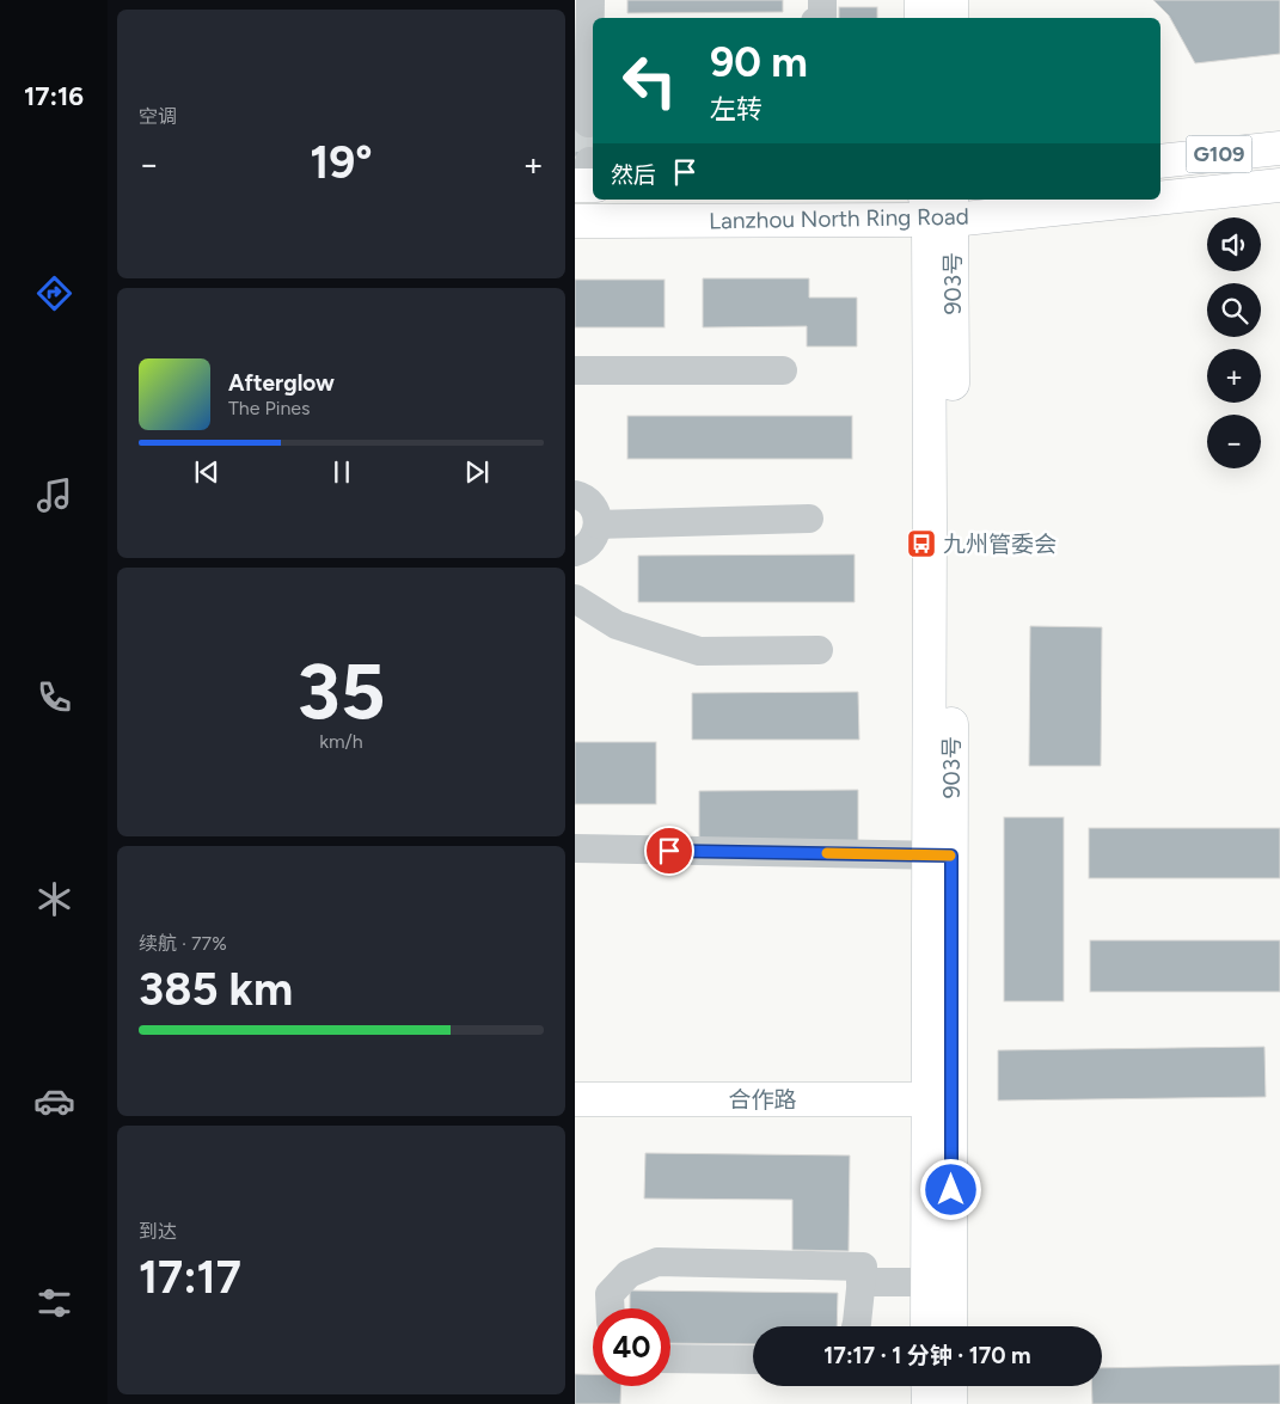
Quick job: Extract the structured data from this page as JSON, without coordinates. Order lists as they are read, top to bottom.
{
  "streets": {
    "main road": ["G109", "Lanzhou North Ring Road", "合作路"]
  },
  "places": {
    "bus stop": ["九州管委会"]
  },
  "page": {
    "tabs": "17:16",
    "tile": [
      "空调",
      ["35", "km/h"],
      ["续航 · 77%", "385 km"],
      ["到达", "17:17"]
    ],
    "turn": ["90 m", "左转"],
    "heat": ["−", "19°", "+"],
    "then": "然后",
    "map_buttons": ["+", "−"],
    "song": ["Afterglow", "The Pines"],
    "limit": "40",
    "trip": "17:17 · 1 分钟 · 170 m"
  }
}
